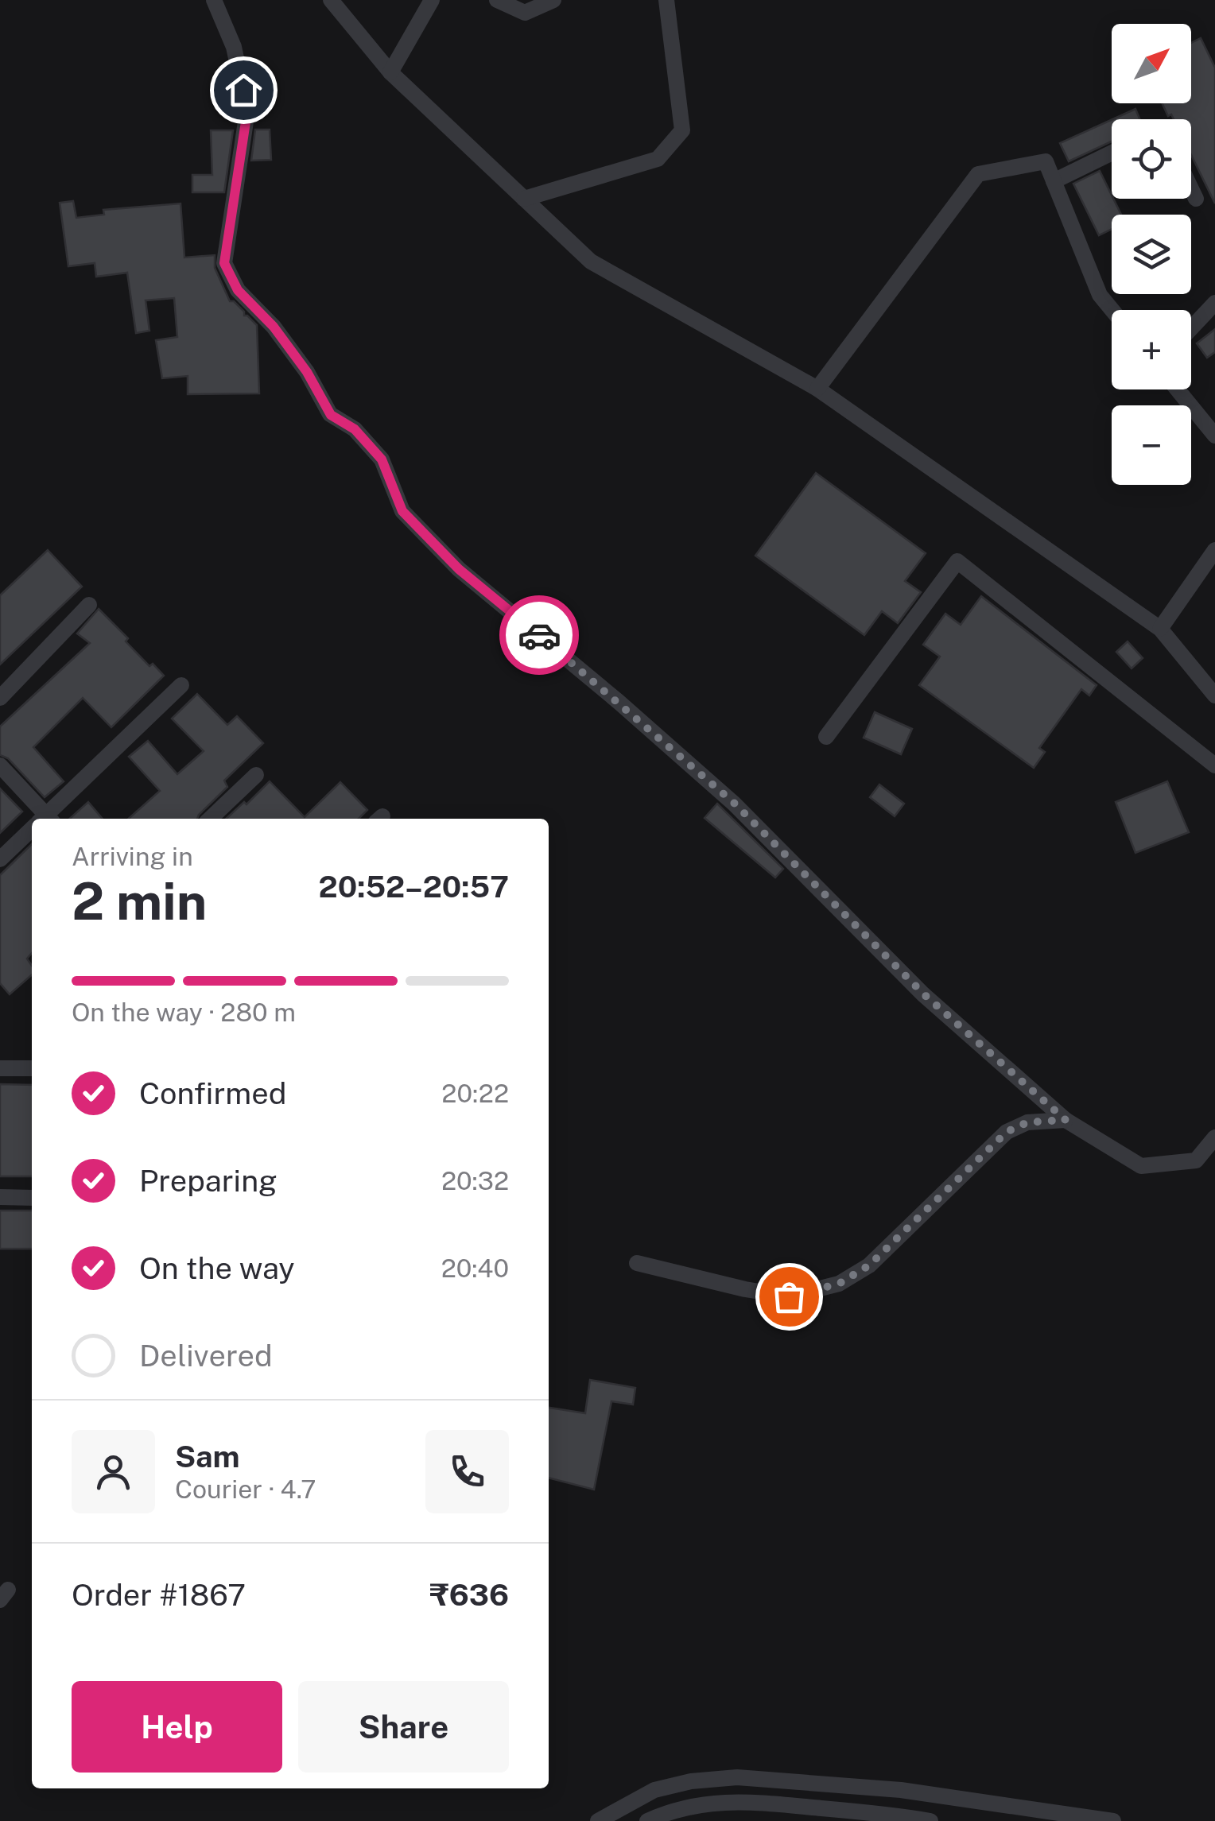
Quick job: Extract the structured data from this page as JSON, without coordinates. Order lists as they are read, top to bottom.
{
  "north": "top right",
  "page": {
    "map_buttons": ["+", "−"],
    "heading": ["2 min", "Arriving in", "20:52–20:57"],
    "panel": [
      "Sam",
      "Courier · 4.7",
      "Order #1867",
      "₹636"
    ],
    "bar": "On the way · 280 m",
    "list": [
      ["Confirmed", "20:22"],
      ["Preparing", "20:32"],
      ["On the way", "20:40"],
      "Delivered"
    ],
    "buttons": ["Help", "Share"]
  }
}
